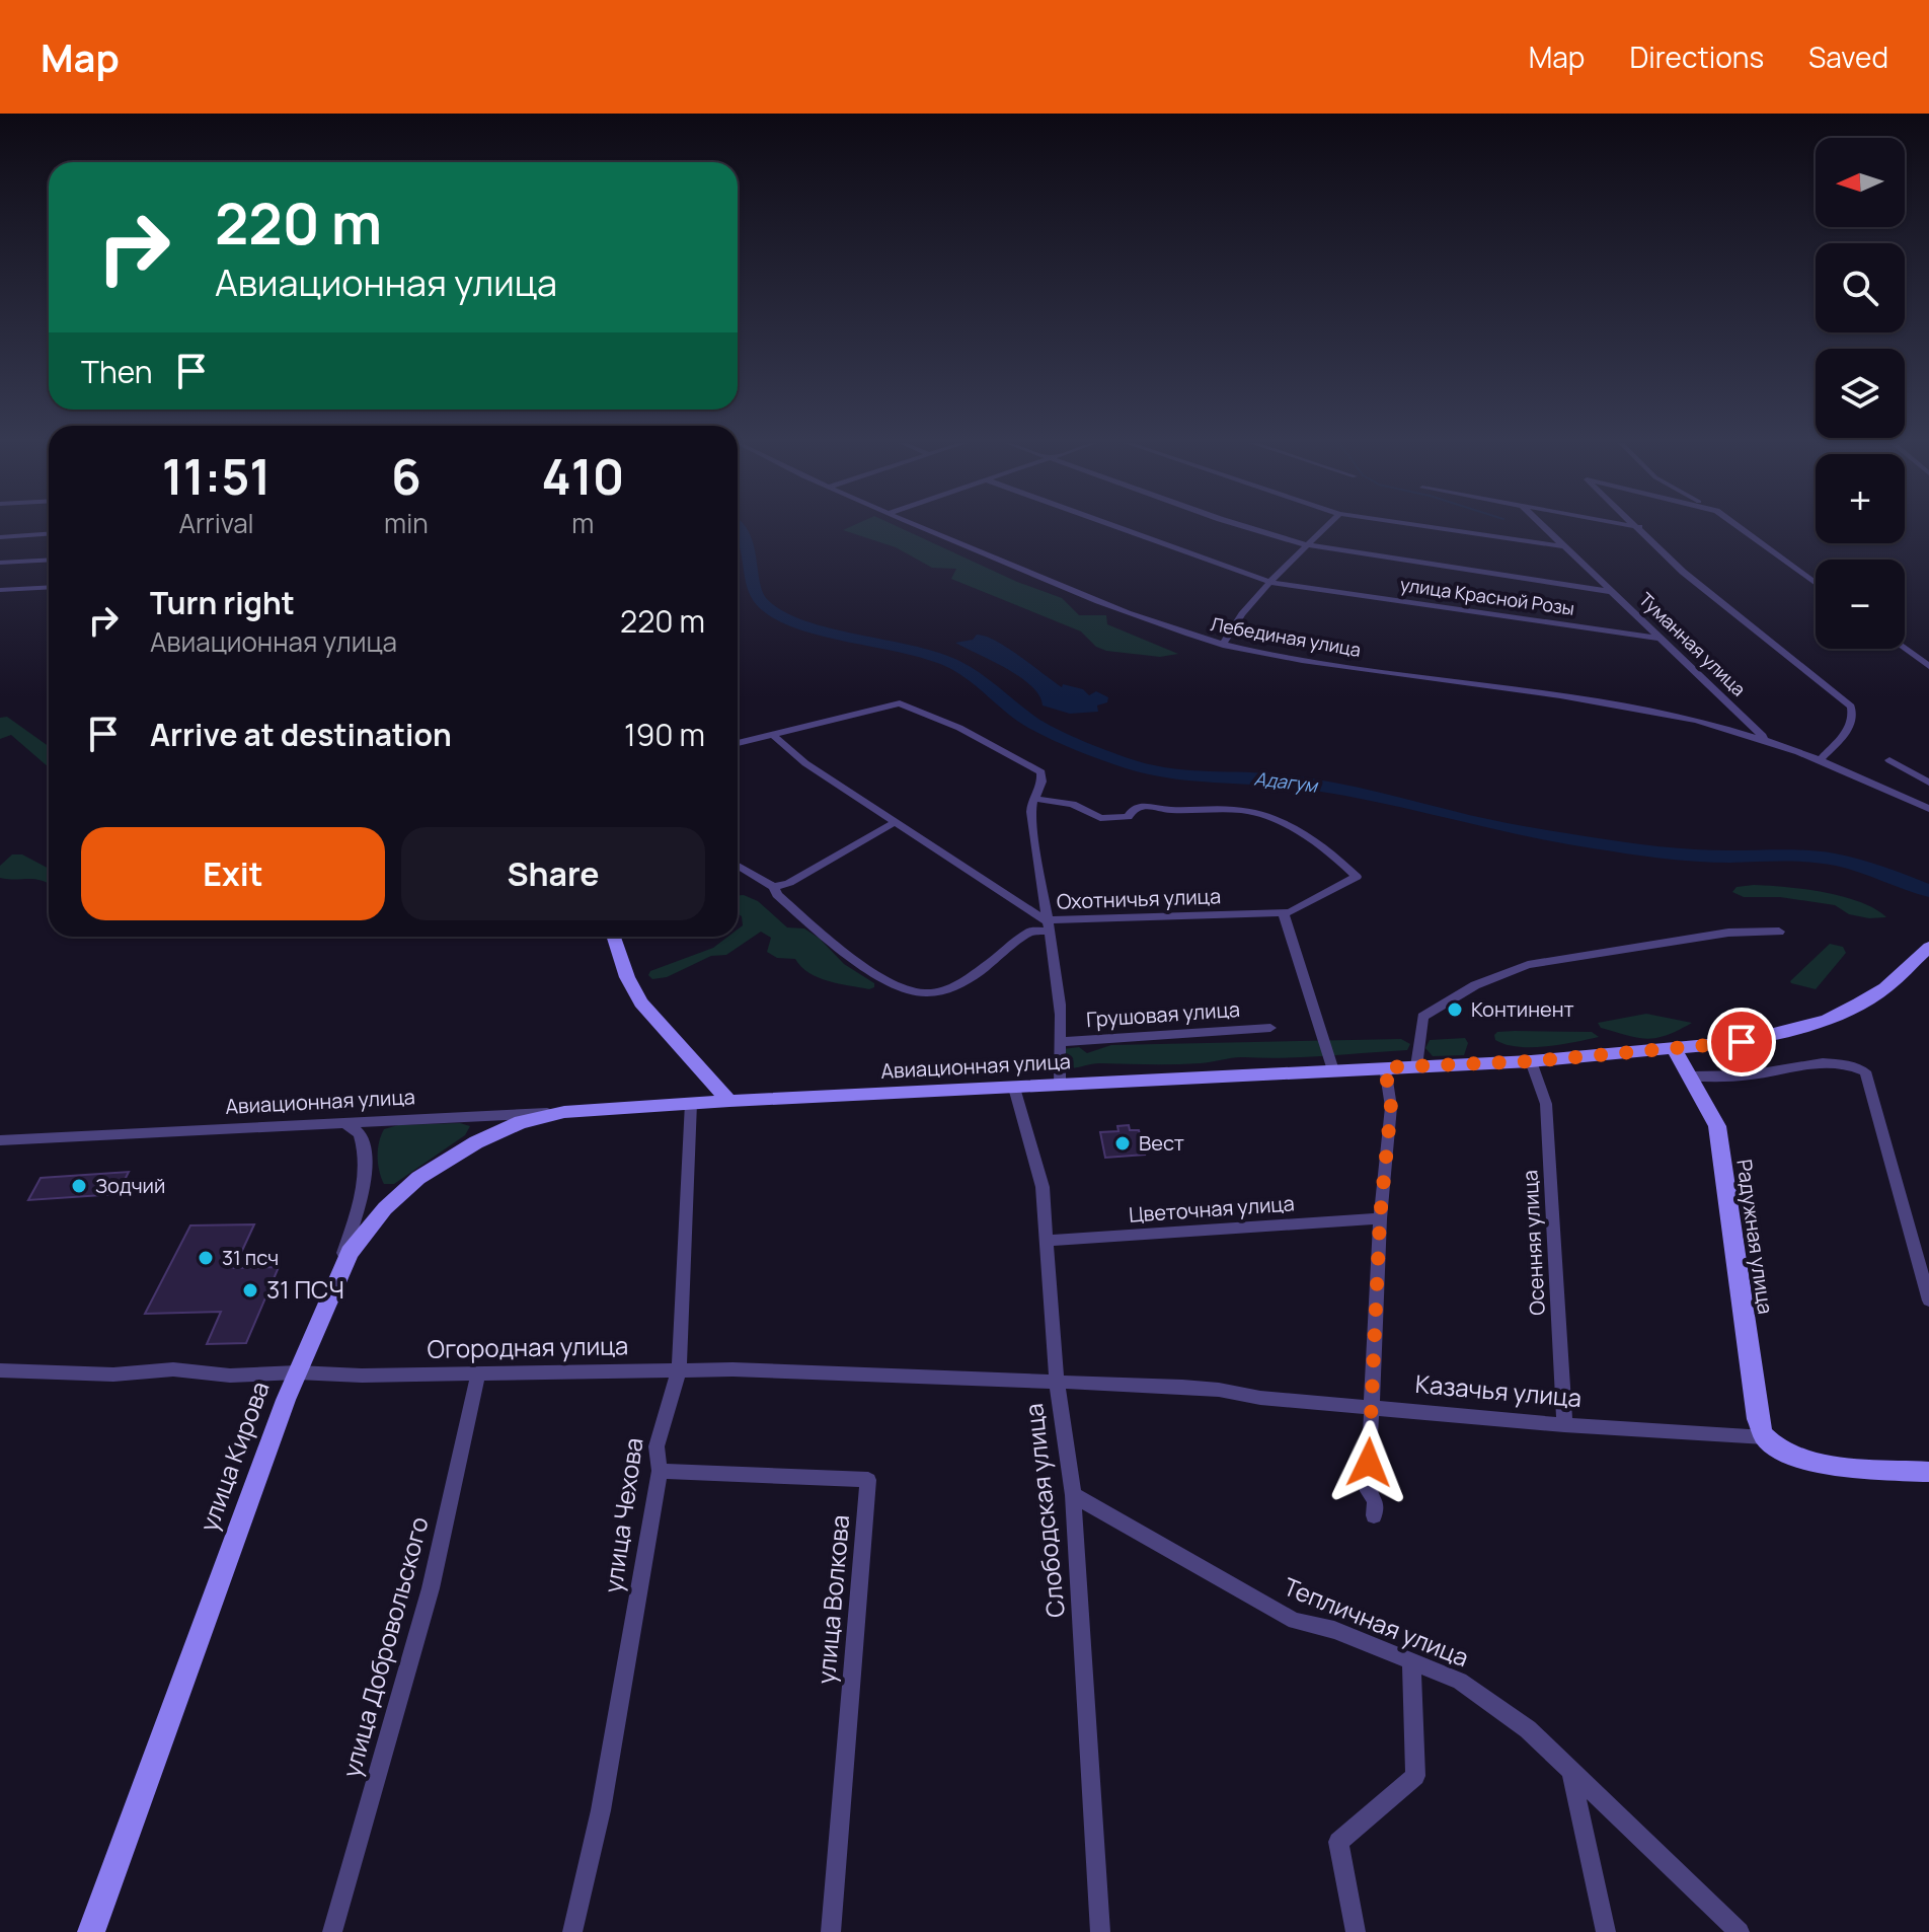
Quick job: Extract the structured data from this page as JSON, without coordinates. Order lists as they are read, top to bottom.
{
  "streets": {
    "main road": [
      "Авиационная улица",
      "Радужная улица",
      "Казачья улица",
      "улица Кирова"
    ],
    "street": [
      "улица Красной Розы",
      "Лебединая улица",
      "Туманная улица",
      "Охотничья улица",
      "Грушовая улица",
      "Цветочная улица",
      "Осенняя улица",
      "Огородная улица",
      "Слободская улица",
      "улица Чехова",
      "улица Волкова",
      "Тепличная улица",
      "улица Добровольского"
    ]
  },
  "crossings": [
    ["улица Красной Розы", "Туманная улица"],
    ["Лебединая улица", "Туманная улица"],
    ["Авиационная улица", "Радужная улица"],
    ["Авиационная улица", "Осенняя улица"],
    ["Авиационная улица", "улица Кирова"],
    ["Авиационная улица", "Слободская улица"],
    ["Авиационная улица", "улица Чехова"],
    ["Цветочная улица", "Слободская улица"],
    ["Радужная улица", "Казачья улица"],
    ["Осенняя улица", "Казачья улица"],
    ["Огородная улица", "Казачья улица"],
    ["Огородная улица", "улица Кирова"],
    ["Огородная улица", "Слободская улица"],
    ["Огородная улица", "улица Чехова"],
    ["Огородная улица", "улица Добровольского"],
    ["Казачья улица", "Слободская улица"],
    ["Слободская улица", "Тепличная улица"],
    ["улица Чехова", "улица Волкова"]
  ],
  "water": ["Адагум"],
  "places": [
    "Континент",
    "Вест",
    "Зодчий",
    "31 псч",
    "31 ПСЧ"
  ],
  "north": "left",
  "page": {
    "header": "Map",
    "nav": ["Map", "Directions", "Saved"],
    "map_buttons": ["+", "−"],
    "turn": ["220 m", "Авиационная улица"],
    "then": "Then",
    "eta": [
      "11:51",
      "Arrival",
      "6",
      "min",
      "410",
      "m"
    ],
    "list": [
      {
        "name": "Turn right",
        "note": "Авиационная улица",
        "value": "220 m"
      },
      {
        "name": "Arrive at destination",
        "value": "190 m"
      }
    ],
    "buttons": ["Exit", "Share"]
  }
}
